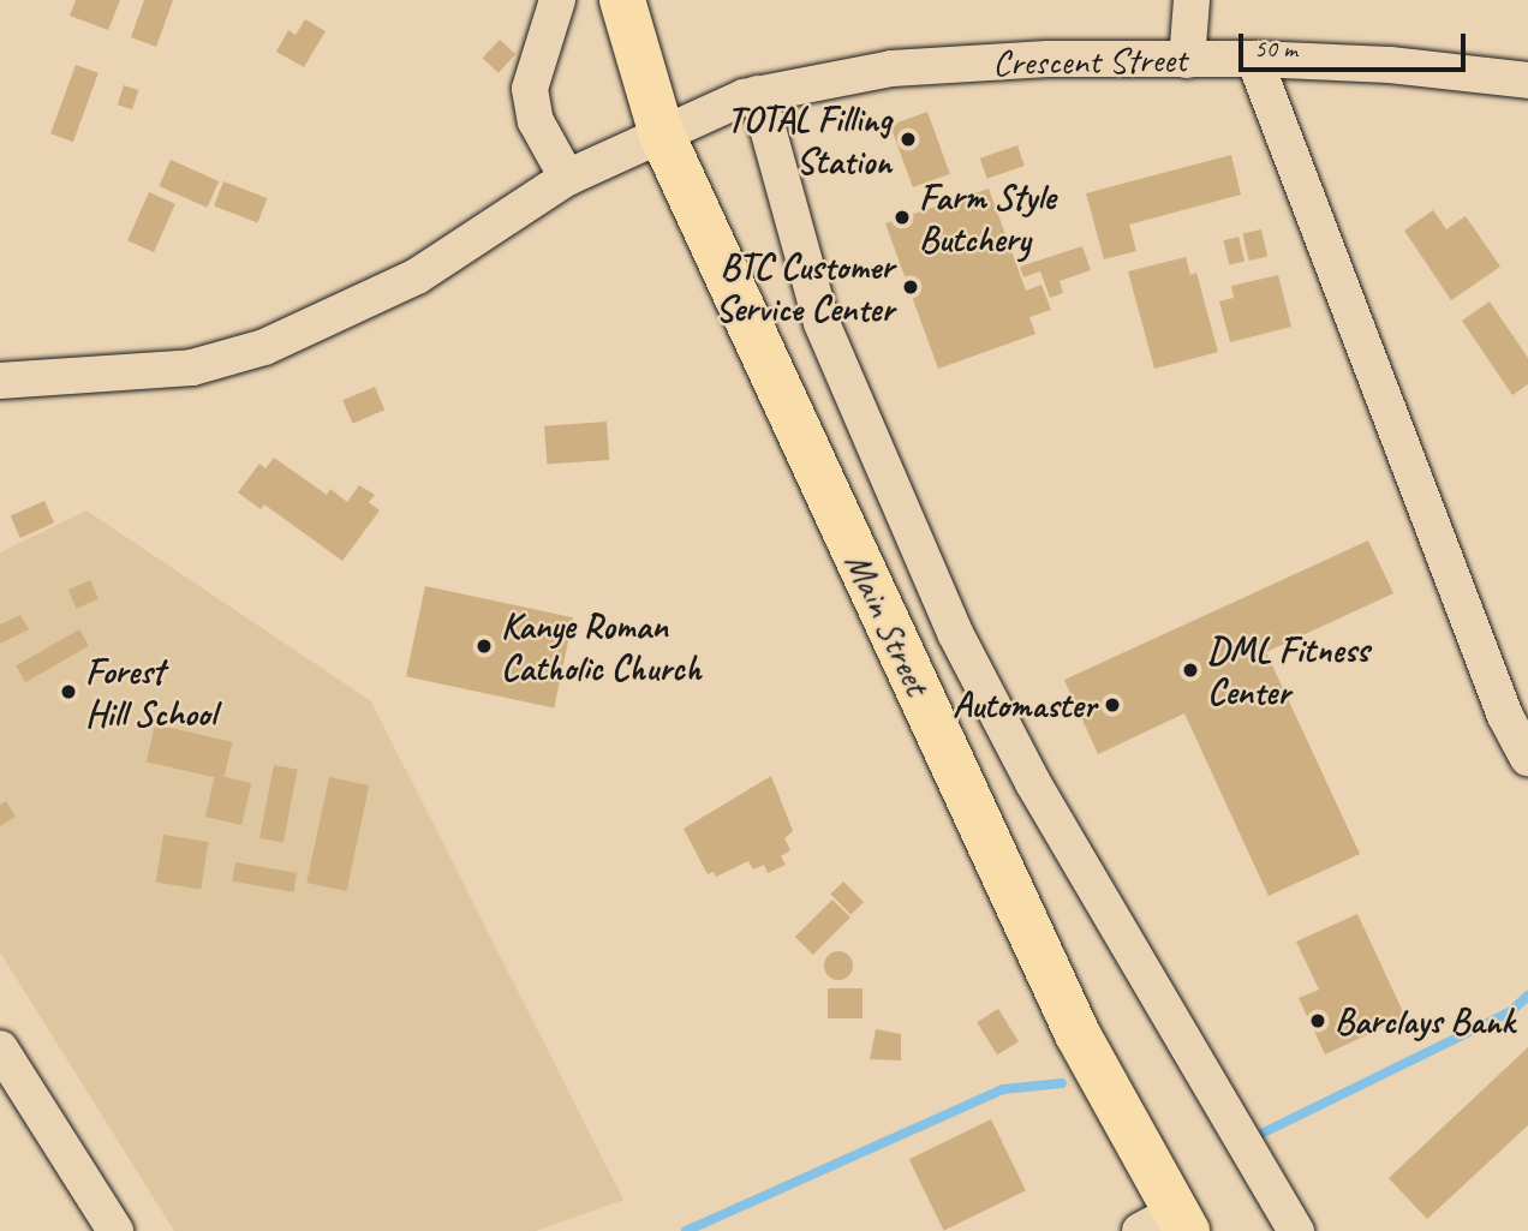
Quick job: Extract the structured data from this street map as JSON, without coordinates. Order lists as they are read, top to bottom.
{
  "streets": {
    "highway": ["Main Street"],
    "street": ["Crescent Street"]
  },
  "crossings": [
    ["Crescent Street", "Main Street"]
  ],
  "places": [
    "TOTAL Filling Station",
    "Farm Style Butchery",
    "BTC Customer Service Center",
    "Kanye Roman Catholic Church",
    "DML Fitness Center",
    "Forest Hill School",
    "Automaster",
    "Barclays Bank"
  ],
  "scale_bar": "50 m"
}
